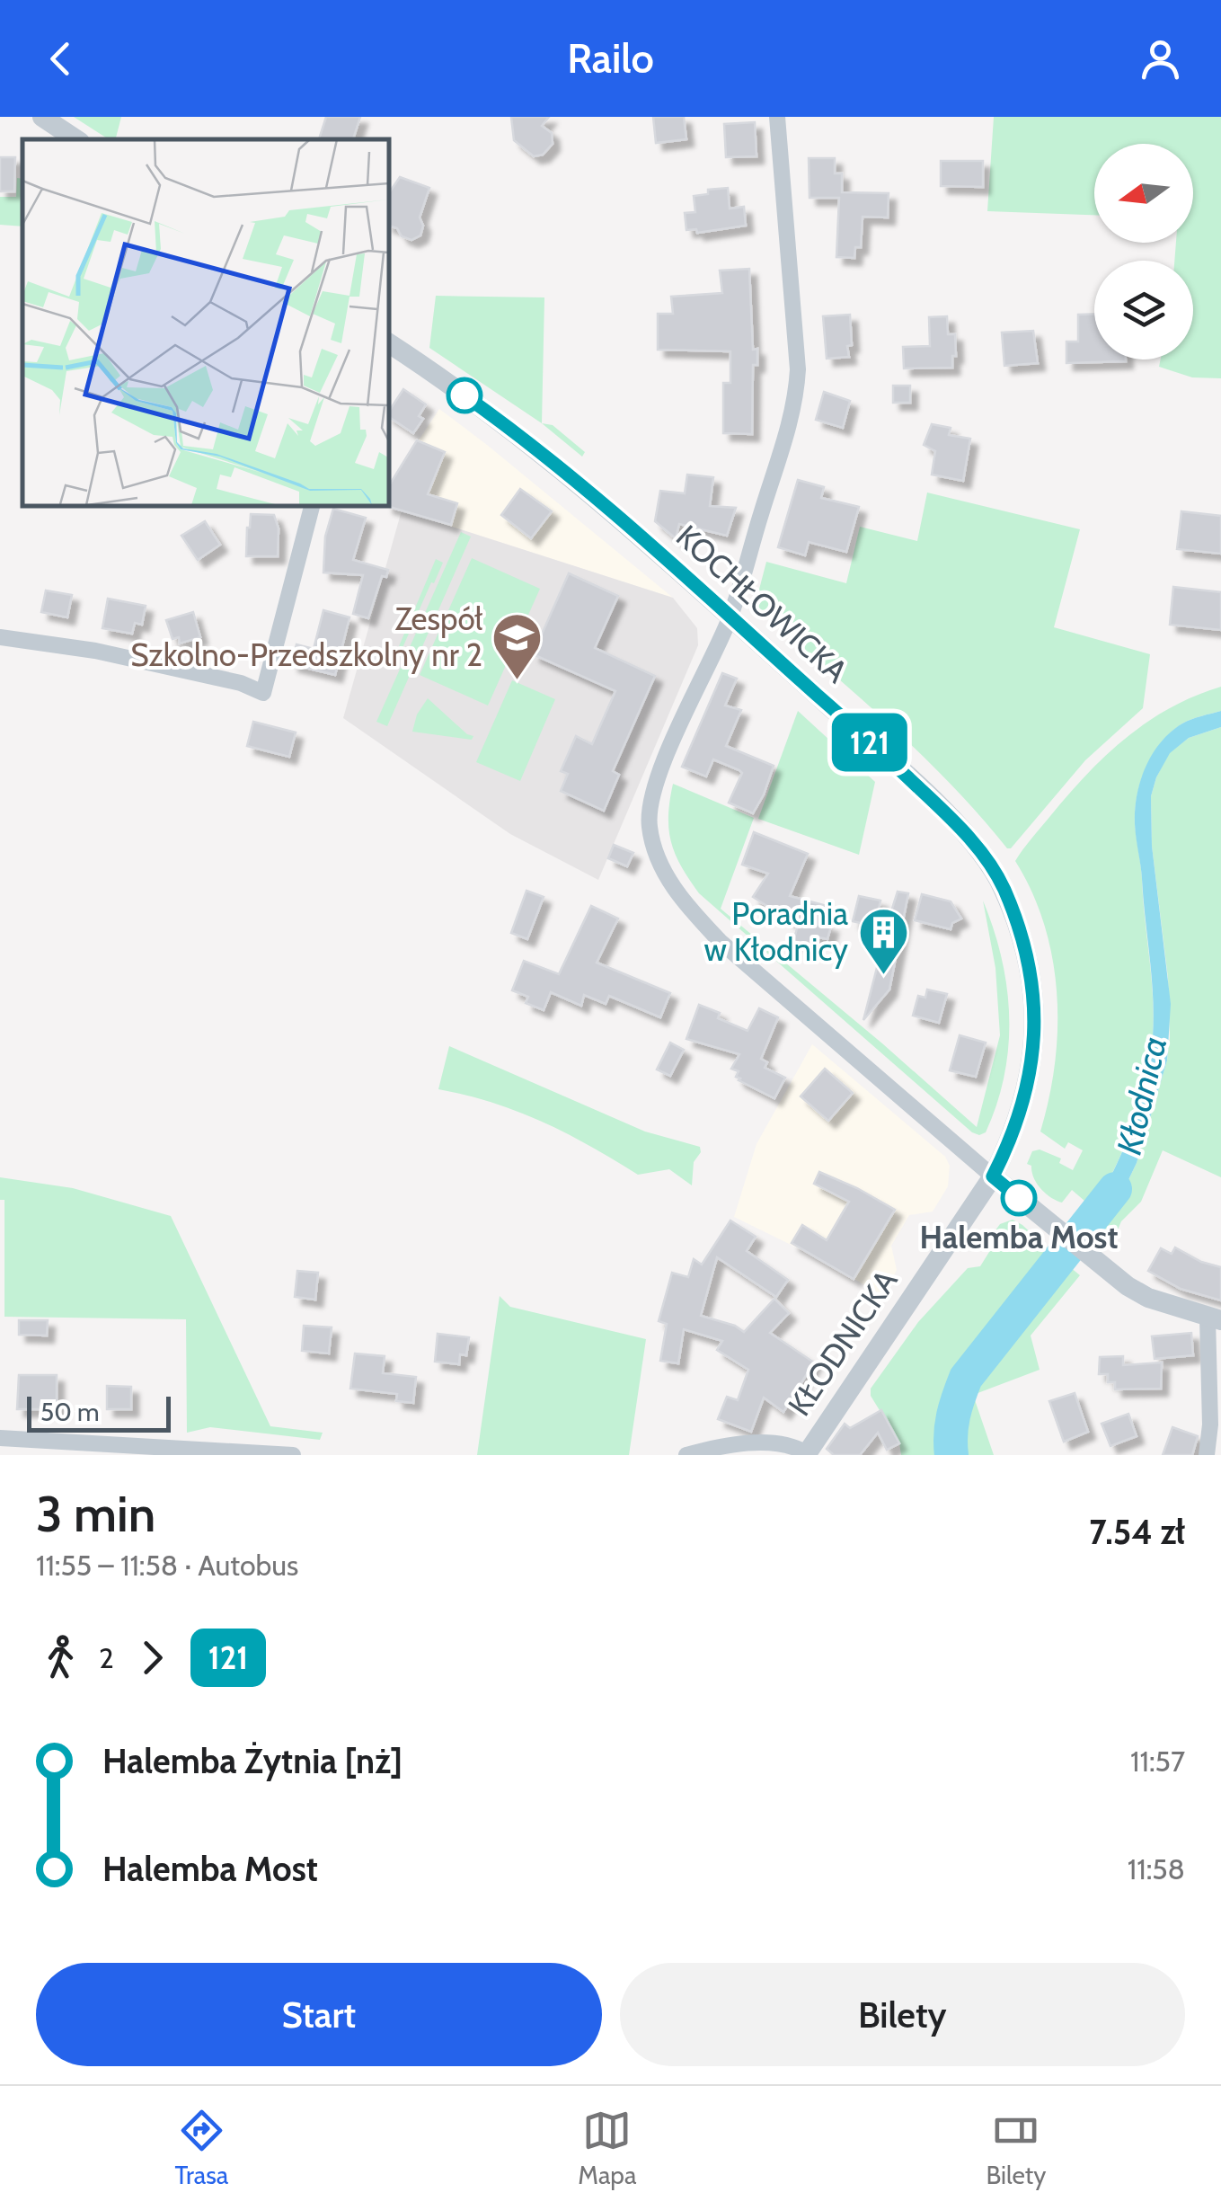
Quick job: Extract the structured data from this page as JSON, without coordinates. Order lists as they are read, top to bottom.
{
  "streets": {
    "street": ["KOCHŁOWICKA", "KŁODNICKA"]
  },
  "crossings": [
    ["KOCHŁOWICKA", "KŁODNICKA"]
  ],
  "water": ["Kłodnica"],
  "places": {
    "school or university": ["Zespół Szkolno-Przedszkolny nr 2"],
    "building": ["Poradnia w Kłodnicy"],
    "other": ["Halemba Most"]
  },
  "lines": ["bus line 121"],
  "scale_bar": "50 m",
  "north": "left",
  "page": {
    "header": "Railo",
    "on_map": "121",
    "scale": "50 m",
    "heading": ["3 min", "11:55 – 11:58 · Autobus", "7.54 zł"],
    "legs": ["2", "121"],
    "list": [
      {
        "name": "Halemba Żytnia [nż]",
        "value": "11:57"
      },
      {
        "name": "Halemba Most",
        "value": "11:58"
      }
    ],
    "buttons": ["Start", "Bilety"],
    "tabs": ["Trasa", "Mapa", "Bilety"]
  }
}
